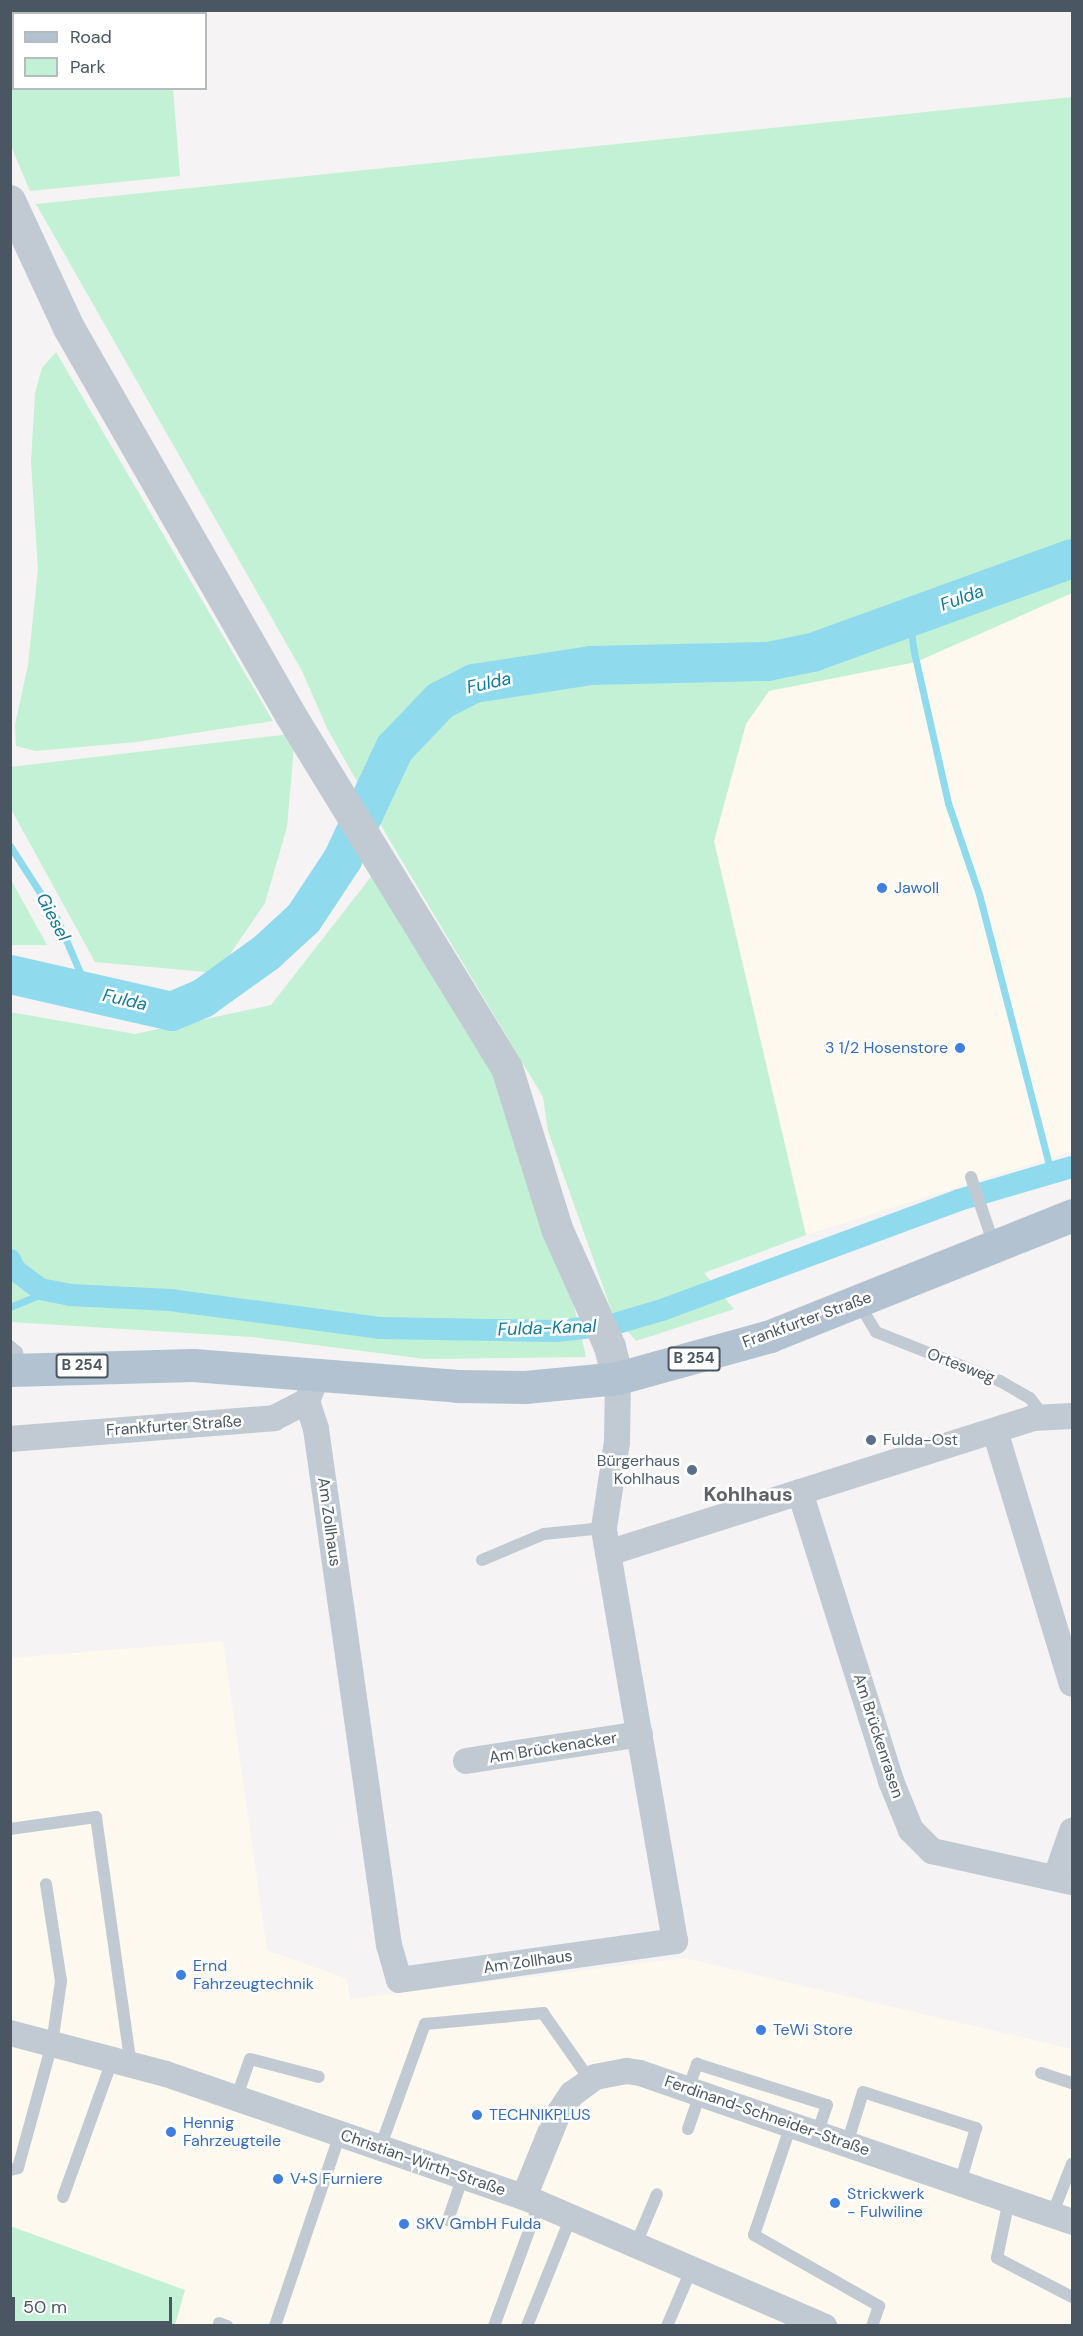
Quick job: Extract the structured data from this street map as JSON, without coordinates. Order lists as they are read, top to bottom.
{
  "streets": {
    "main road": ["Frankfurter Straße", "B 254"],
    "street": [
      "Am Zollhaus",
      "Am Brückenrasen",
      "Am Brückenacker",
      "Ferdinand-Schneider-Straße",
      "Christian-Wirth-Straße"
    ],
    "lane": ["Ortesweg"]
  },
  "crossings": [
    ["Frankfurter Straße", "Ortesweg"],
    ["Frankfurter Straße", "Am Zollhaus"],
    ["Am Zollhaus", "Am Brückenacker"],
    ["Ferdinand-Schneider-Straße", "Christian-Wirth-Straße"]
  ],
  "districts": ["Kohlhaus"],
  "water": ["Fulda", "Giesel", "Fulda-Kanal"],
  "places": [
    "Jawoll",
    "3 1/2 Hosenstore",
    "Fulda-Ost",
    "Bürgerhaus Kohlhaus",
    "Ernd Fahrzeugtechnik",
    "TeWi Store",
    "TECHNIKPLUS",
    "Hennig Fahrzeugteile",
    "V+S Furniere",
    "Strickwerk - Fulwiline",
    "SKV GmbH Fulda"
  ],
  "legend": ["Road", "Park"],
  "scale_bar": "50 m"
}
